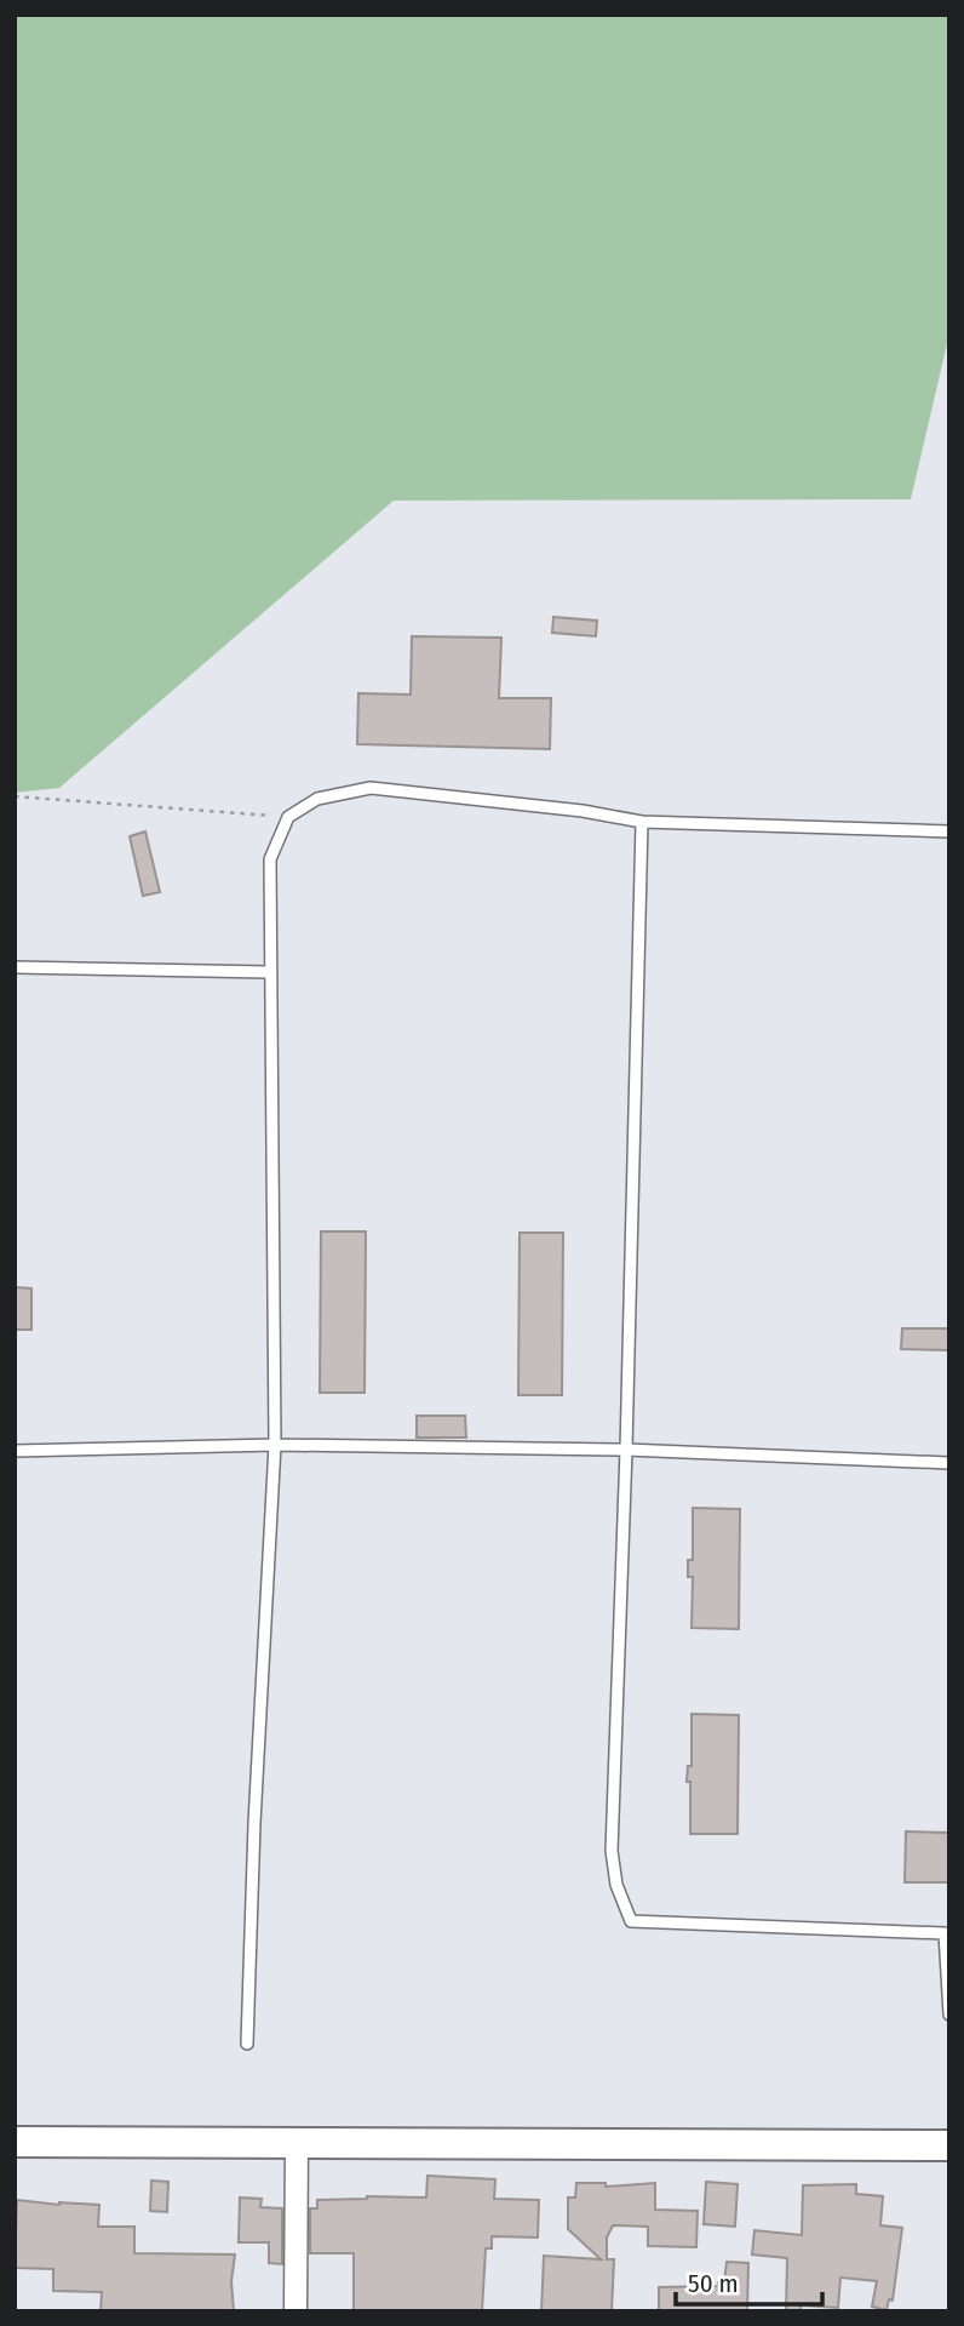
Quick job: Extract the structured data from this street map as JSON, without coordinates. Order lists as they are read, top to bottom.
{
  "scale_bar": "50 m"
}
